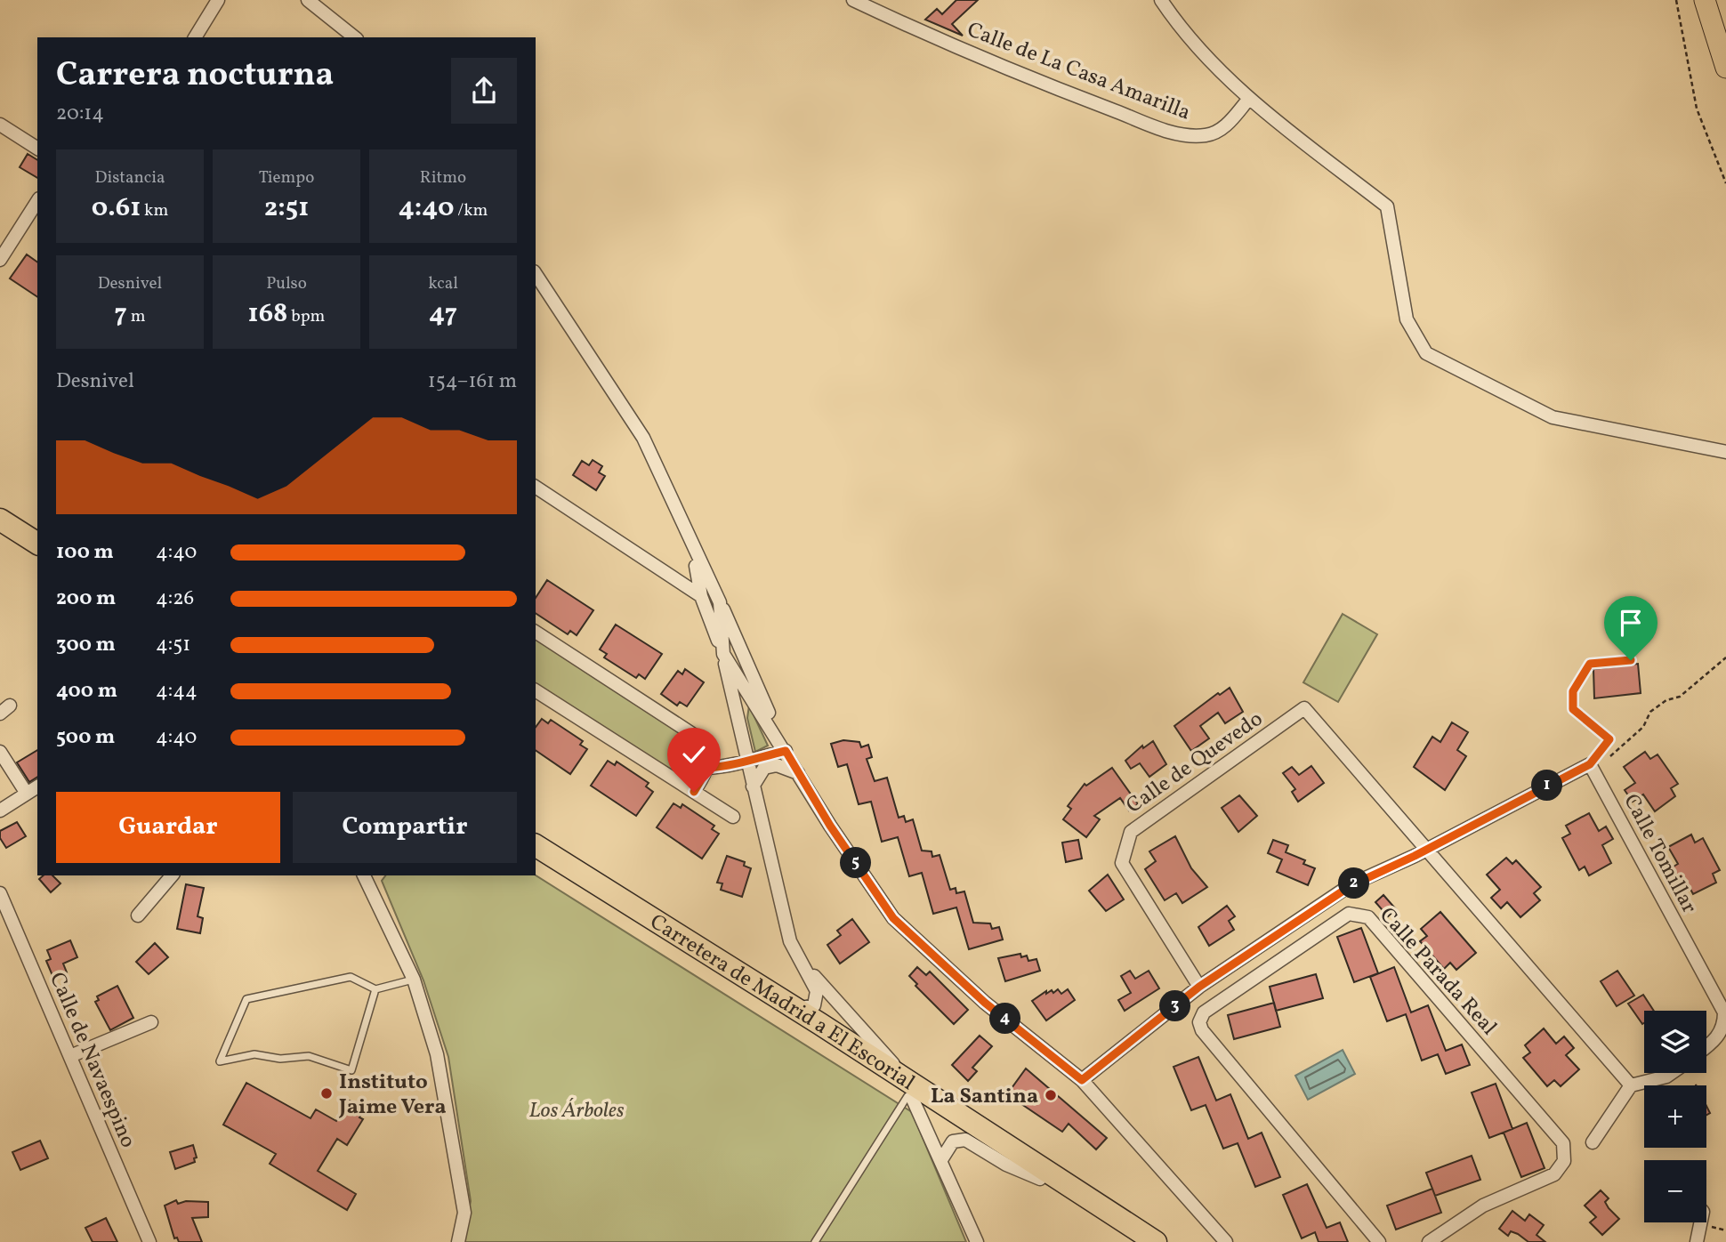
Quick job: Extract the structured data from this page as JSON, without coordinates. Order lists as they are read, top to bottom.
{
  "streets": {
    "highway": ["Carretera de Madrid a El Escorial"],
    "street": [
      "Calle de La Casa Amarilla",
      "Calle de Quevedo",
      "Calle Tomillar",
      "Calle Parada Real",
      "Calle de Navaespino"
    ]
  },
  "parks": ["Los Árboles"],
  "places": ["Instituto Jaime Vera", "La Santina"],
  "page": {
    "heading": ["Carrera nocturna", "20:14"],
    "stats": [
      ["Distancia", "0.61 km"],
      ["Tiempo", "2:51"],
      ["Ritmo", "4:40 /km"],
      ["Desnivel", "7 m"],
      ["Pulso", "168 bpm"],
      ["kcal", "47"]
    ],
    "chart": ["Desnivel", "154–161 m"],
    "list": [
      {
        "name": "100 m",
        "note": "4:40"
      },
      {
        "name": "200 m",
        "note": "4:26"
      },
      {
        "name": "300 m",
        "note": "4:51"
      },
      {
        "name": "400 m",
        "note": "4:44"
      },
      {
        "name": "500 m",
        "note": "4:40"
      }
    ],
    "pins": [
      "1",
      "5",
      "2",
      "3",
      "4"
    ],
    "buttons": ["Guardar", "Compartir"],
    "map_buttons": ["+", "−"]
  }
}
